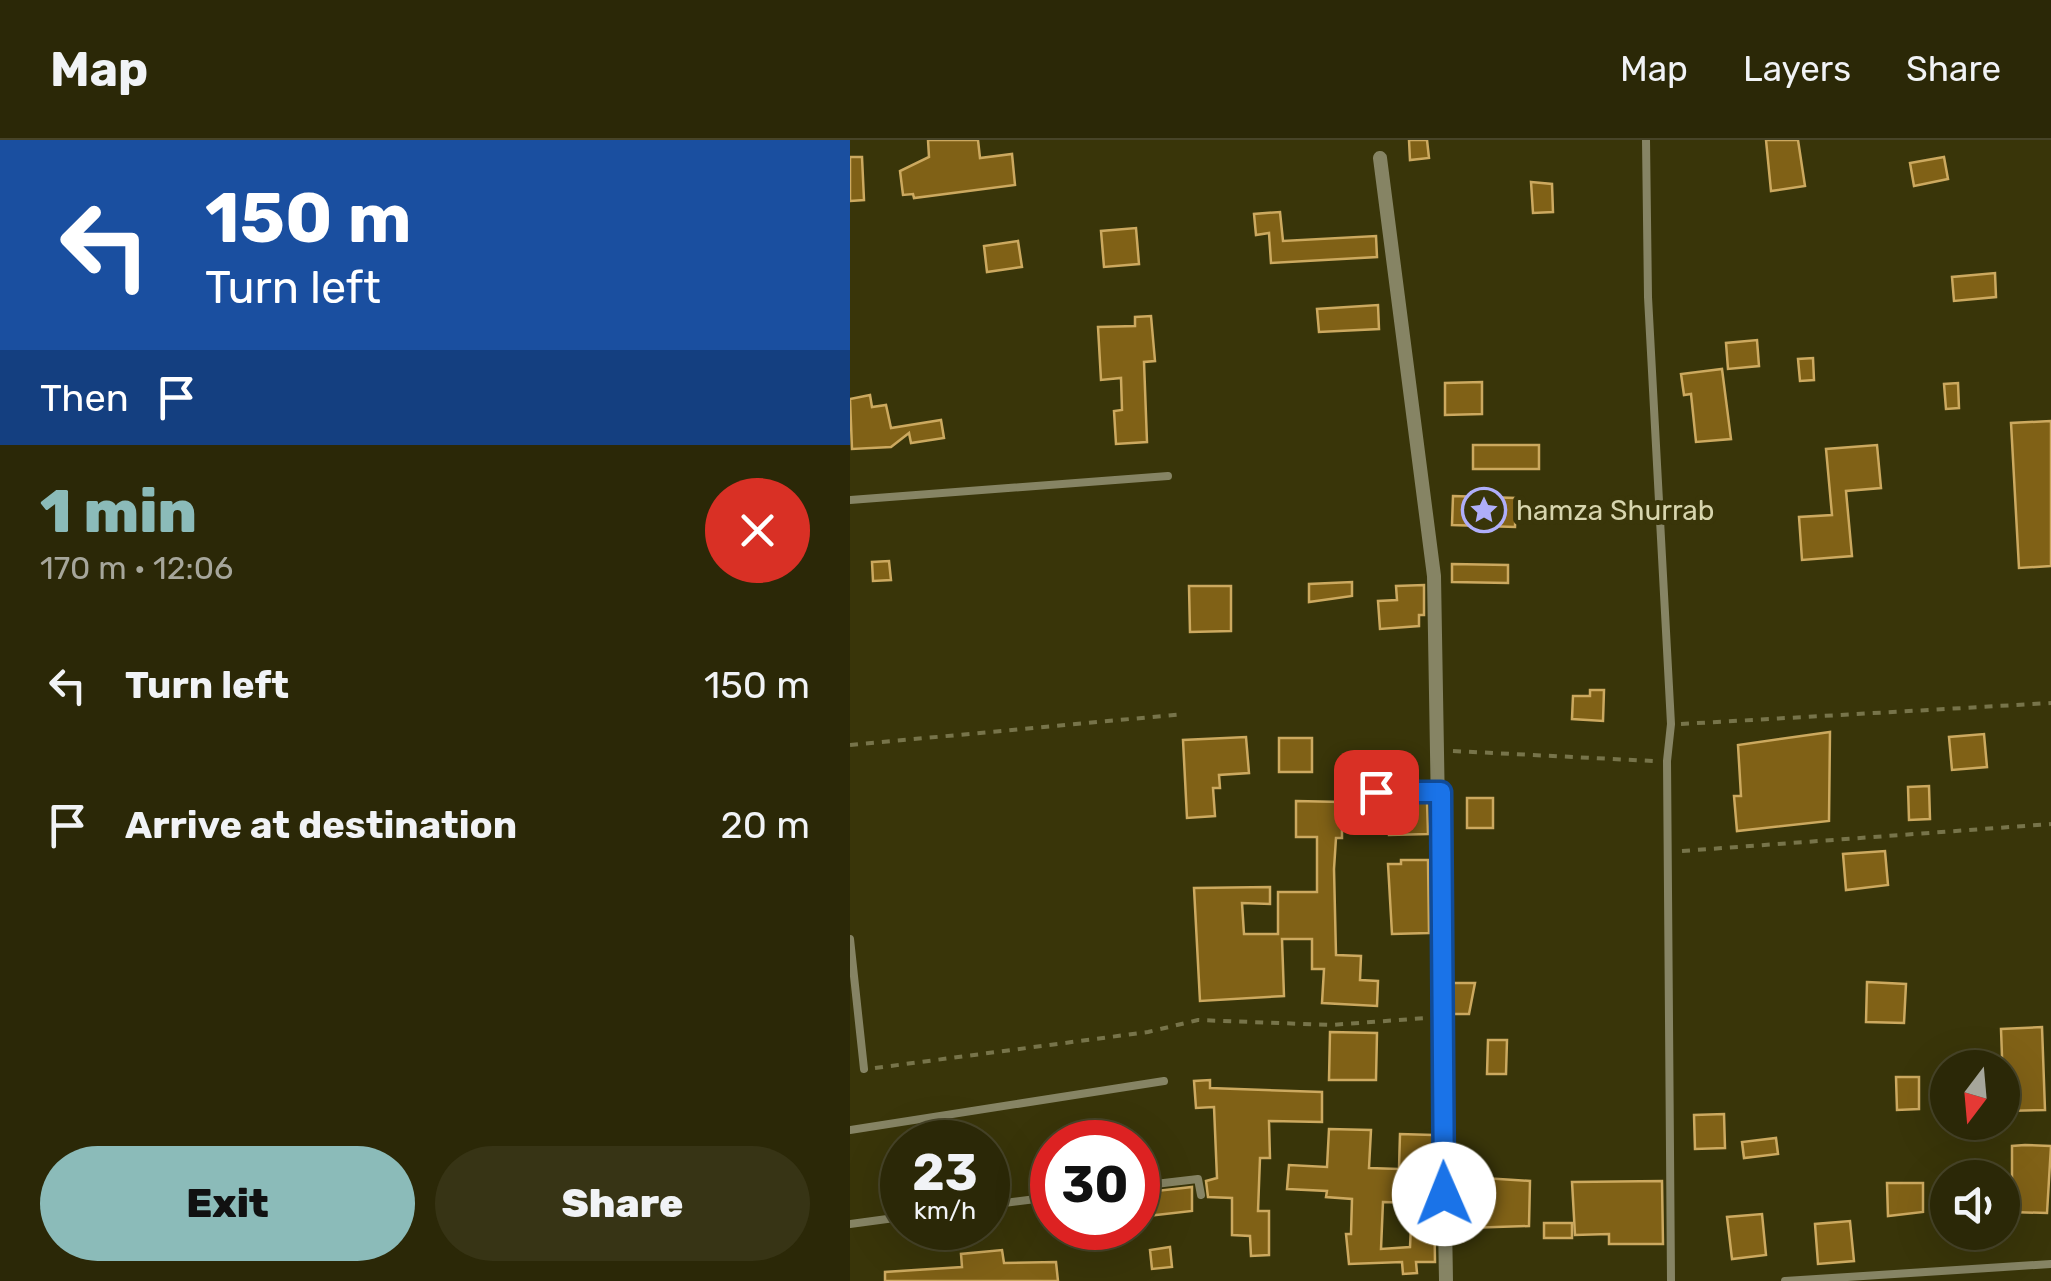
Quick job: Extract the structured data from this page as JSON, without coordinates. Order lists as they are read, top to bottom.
{
  "places": {
    "place": ["hamza Shurrab"]
  },
  "north": "bottom",
  "page": {
    "header": "Map",
    "nav": ["Map", "Layers", "Share"],
    "turn": ["150 m", "Turn left"],
    "then": "Then",
    "heading": ["1 min", "170 m · 12:06"],
    "list": [
      {
        "name": "Turn left",
        "value": "150 m"
      },
      {
        "name": "Arrive at destination",
        "value": "20 m"
      }
    ],
    "speed": "23 km/h",
    "limit": "30",
    "buttons": ["Exit", "Share"]
  }
}
